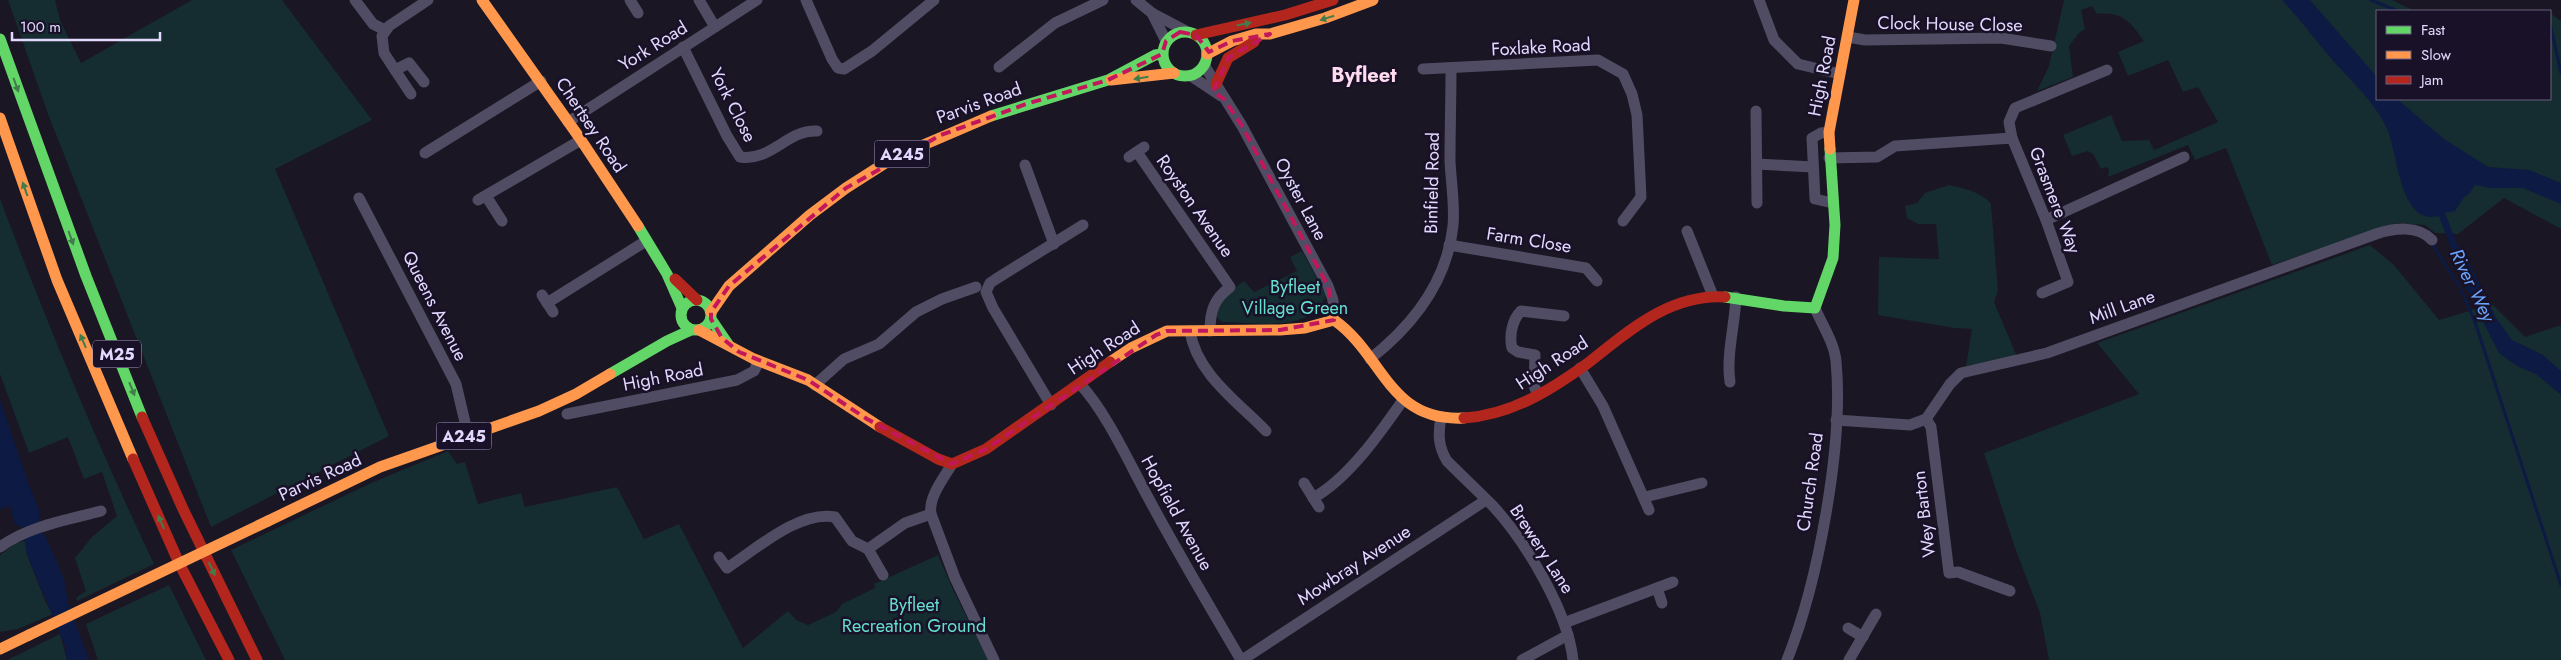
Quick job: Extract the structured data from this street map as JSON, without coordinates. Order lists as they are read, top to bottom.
{
  "streets": {
    "main road": [
      "High Road",
      "Parvis Road",
      "Chertsey Road",
      "A245",
      "M25"
    ],
    "street": [
      "Clock House Close",
      "York Road",
      "Foxlake Road",
      "York Close",
      "Binfield Road",
      "Oyster Lane",
      "Grasmere Way",
      "Royston Avenue",
      "Farm Close",
      "Queens Avenue",
      "Mill Lane",
      "Church Road",
      "Hopfield Avenue",
      "Wey Barton",
      "Brewery Lane",
      "Mowbray Avenue"
    ]
  },
  "crossings": [
    ["Clock House Close", "High Road"],
    ["York Road", "York Close"],
    ["York Road", "Chertsey Road"],
    ["Foxlake Road", "Binfield Road"],
    ["High Road", "Parvis Road"],
    ["High Road", "Chertsey Road"],
    ["High Road", "Binfield Road"],
    ["High Road", "Oyster Lane"],
    ["High Road", "Grasmere Way"],
    ["High Road", "Royston Avenue"],
    ["High Road", "Church Road"],
    ["High Road", "Hopfield Avenue"],
    ["High Road", "Brewery Lane"],
    ["Parvis Road", "Chertsey Road"],
    ["Parvis Road", "A245"],
    ["Parvis Road", "Oyster Lane"],
    ["Parvis Road", "Queens Avenue"],
    ["A245", "Oyster Lane"],
    ["Binfield Road", "Farm Close"],
    ["Mill Lane", "Wey Barton"],
    ["Hopfield Avenue", "Mowbray Avenue"],
    ["Brewery Lane", "Mowbray Avenue"]
  ],
  "districts": ["Byfleet"],
  "water": ["River Wey"],
  "parks": ["Byfleet Village Green", "Byfleet Recreation Ground"],
  "legend": ["Fast", "Slow", "Jam"],
  "scale_bar": "100 m"
}
